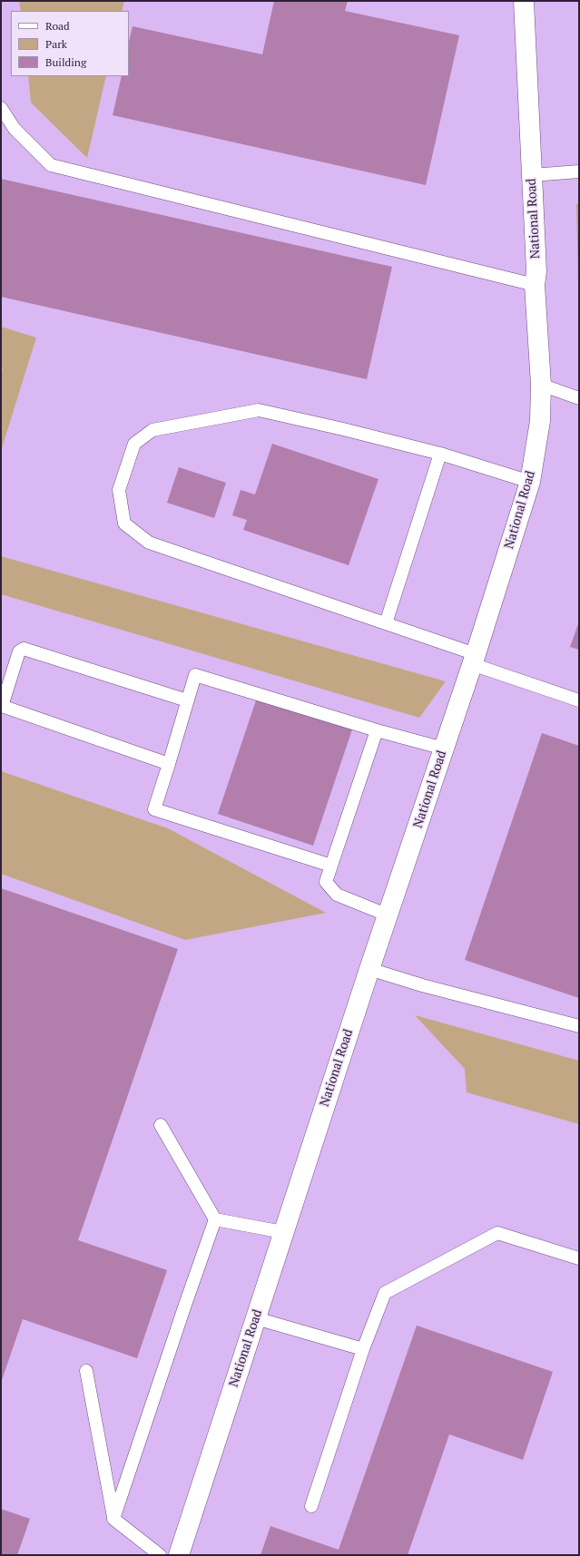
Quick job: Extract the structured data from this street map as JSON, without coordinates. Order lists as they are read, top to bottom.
{
  "streets": {
    "street": ["National Road"]
  },
  "legend": ["Road", "Park", "Building"]
}
